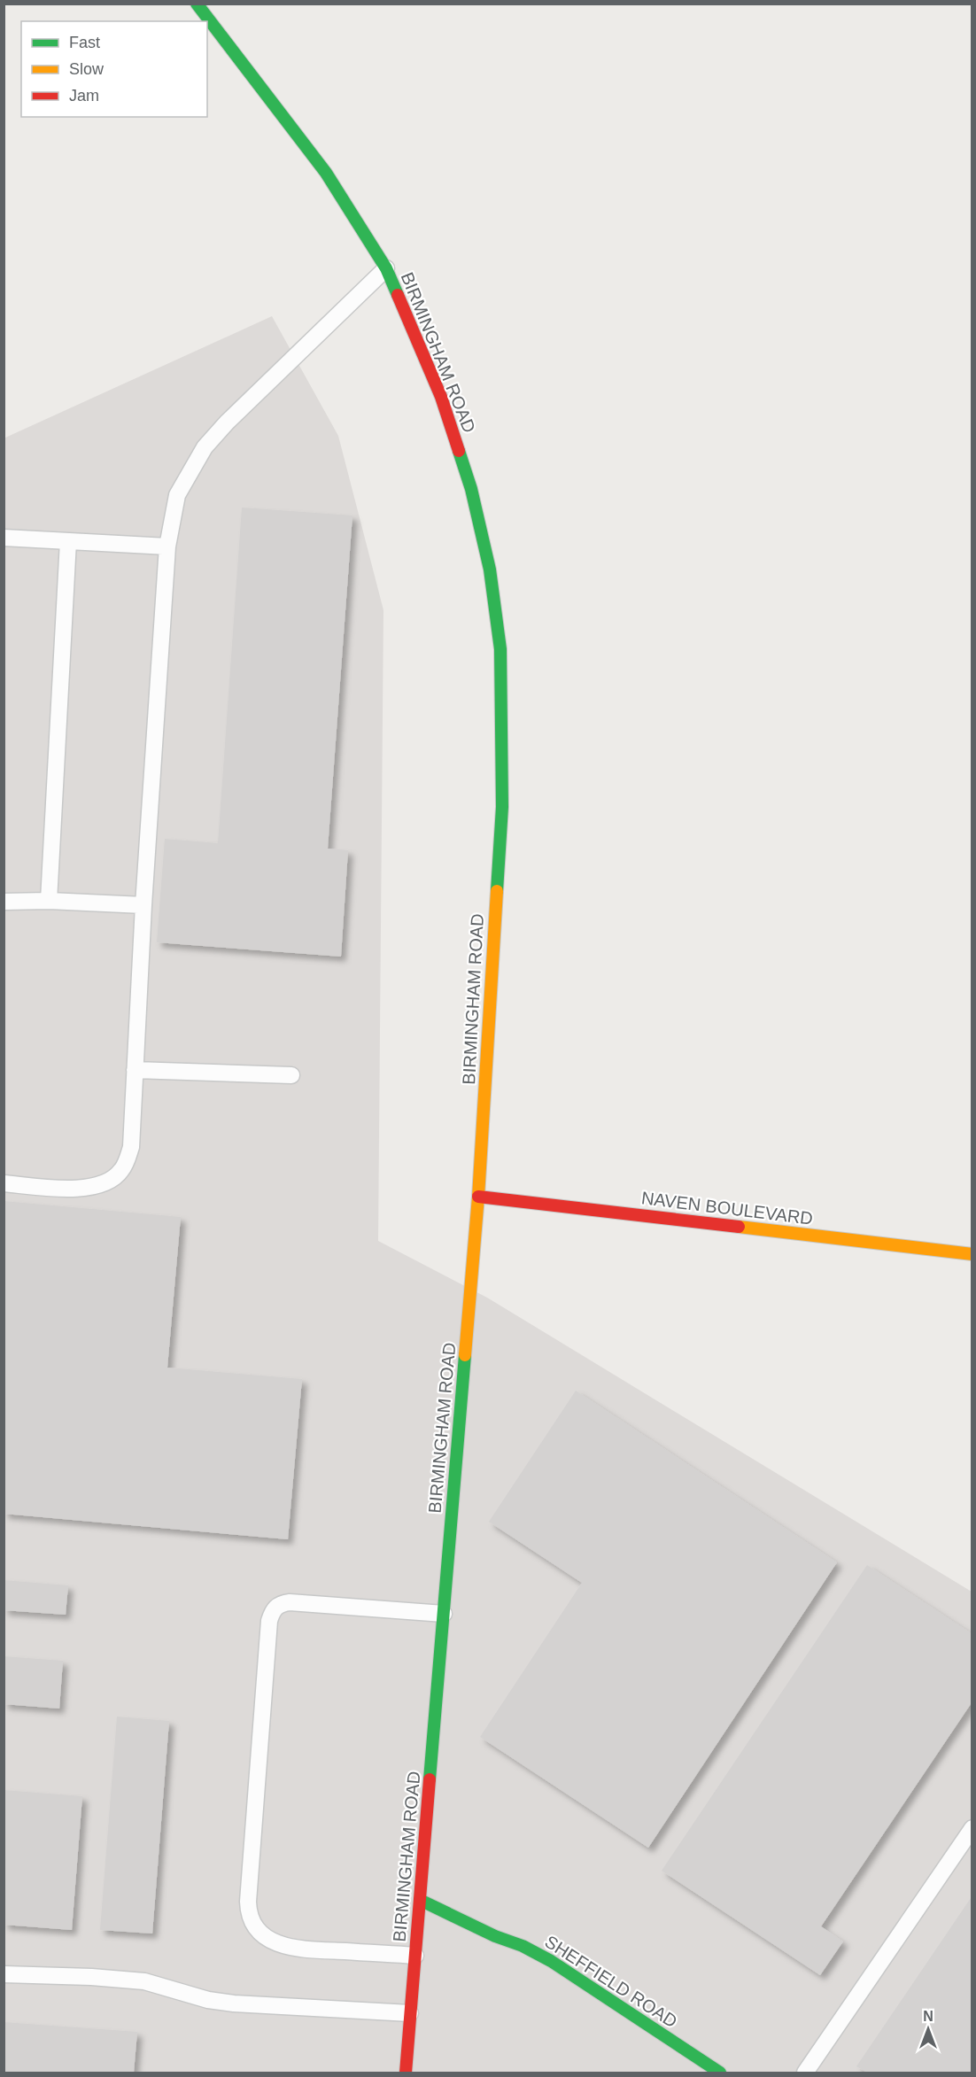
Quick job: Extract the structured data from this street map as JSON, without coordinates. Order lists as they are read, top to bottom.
{
  "streets": {
    "street": ["BIRMINGHAM ROAD", "NAVEN BOULEVARD", "SHEFFIELD ROAD"]
  },
  "crossings": [
    ["BIRMINGHAM ROAD", "NAVEN BOULEVARD"],
    ["BIRMINGHAM ROAD", "SHEFFIELD ROAD"]
  ],
  "legend": ["Fast", "Slow", "Jam"],
  "north": "top"
}
